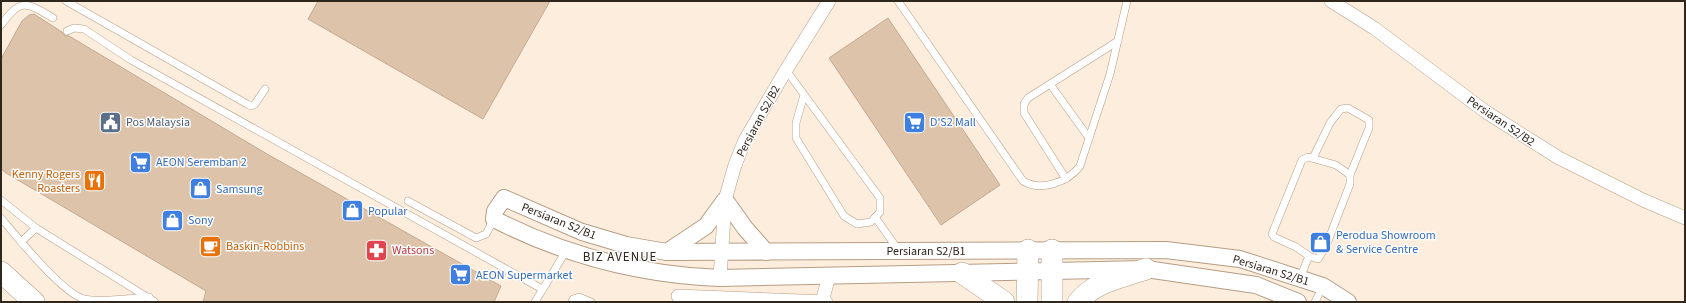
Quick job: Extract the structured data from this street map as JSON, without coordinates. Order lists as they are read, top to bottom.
{
  "streets": {
    "street": ["Persiaran S2/B2", "Persiaran S2/B1"]
  },
  "crossings": [
    ["Persiaran S2/B2", "Persiaran S2/B1"]
  ],
  "districts": ["BIZ AVENUE"],
  "places": {
    "public building": ["Pos Malaysia"],
    "supermarket": ["D'S2 Mall", "AEON Seremban 2", "AEON Supermarket"],
    "restaurant": ["Kenny Rogers Roasters"],
    "shop": [
      "Samsung",
      "Popular",
      "Sony",
      "Perodua Showroom & Service Centre"
    ],
    "cafe": ["Baskin-Robbins"],
    "pharmacy": ["Watsons"]
  }
}
